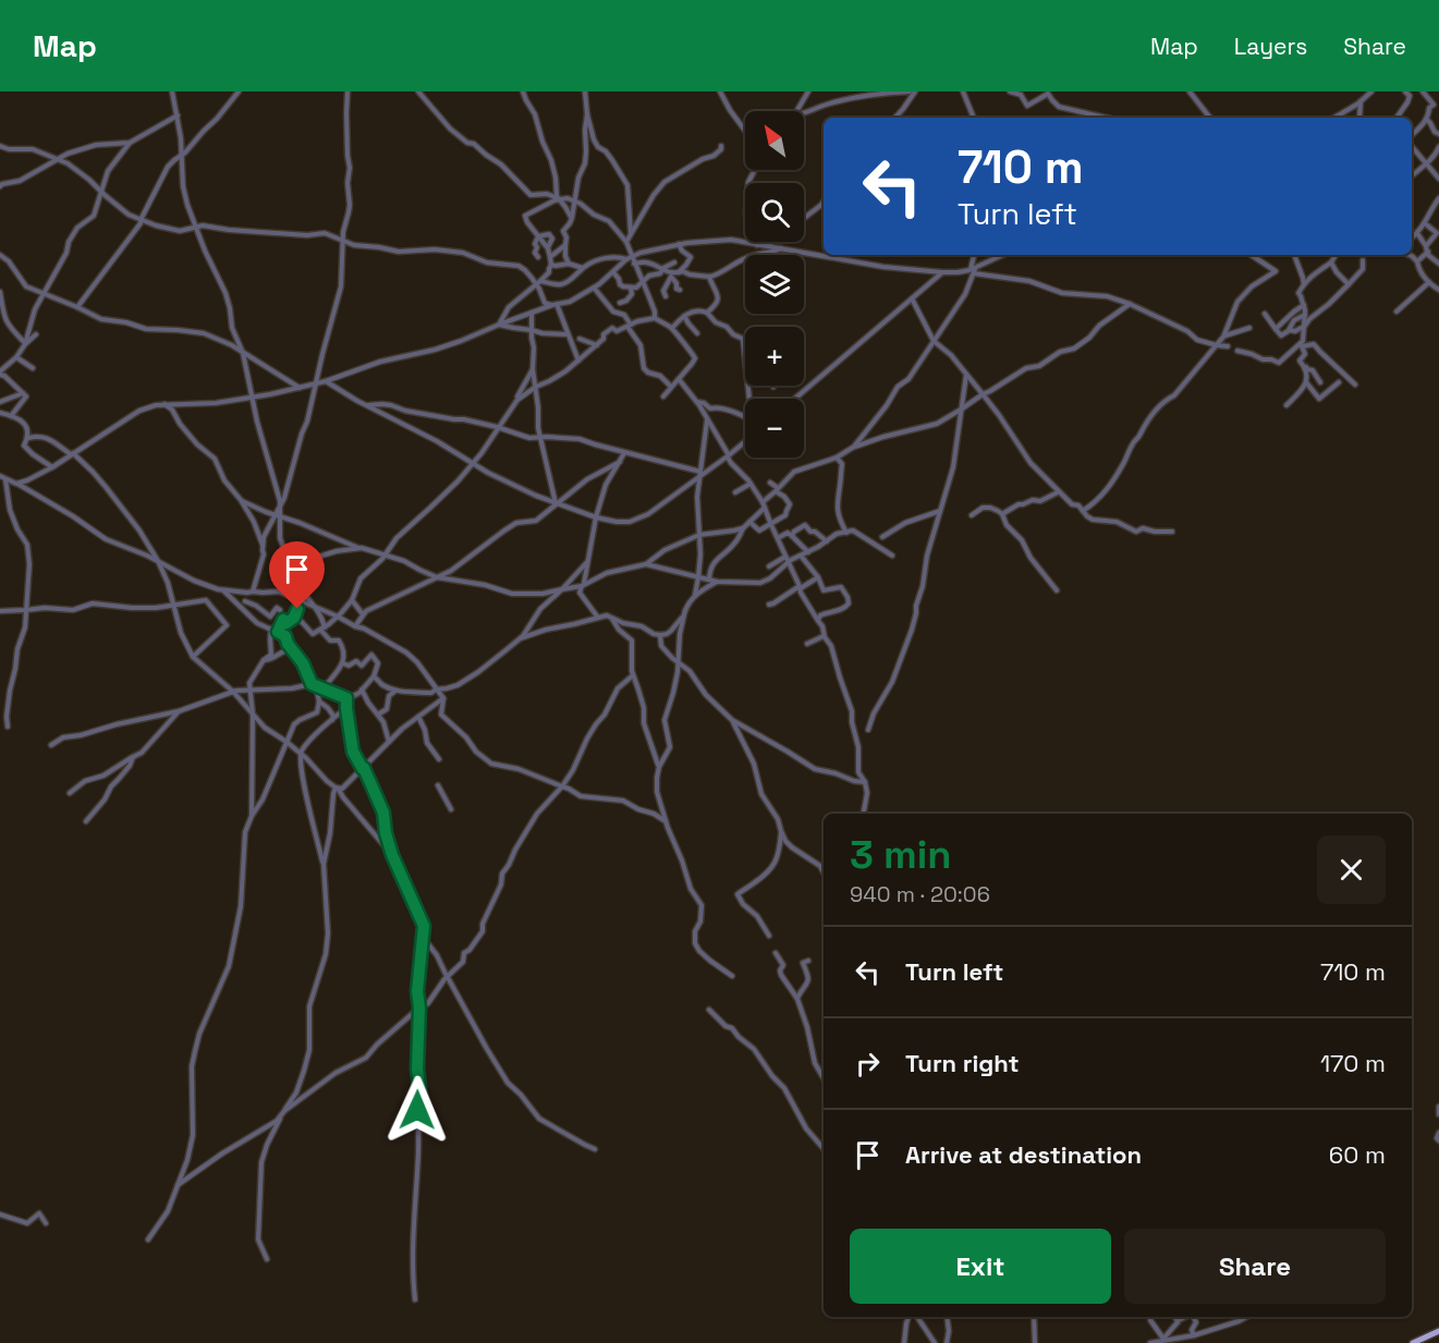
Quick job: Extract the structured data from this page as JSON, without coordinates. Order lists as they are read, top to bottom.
{
  "north": "top left",
  "page": {
    "header": "Map",
    "nav": ["Map", "Layers", "Share"],
    "map_buttons": ["+", "−"],
    "turn": ["710 m", "Turn left"],
    "heading": ["3 min", "940 m · 20:06"],
    "list": [
      {
        "name": "Turn left",
        "value": "710 m"
      },
      {
        "name": "Turn right",
        "value": "170 m"
      },
      {
        "name": "Arrive at destination",
        "value": "60 m"
      }
    ],
    "buttons": ["Exit", "Share"]
  }
}
